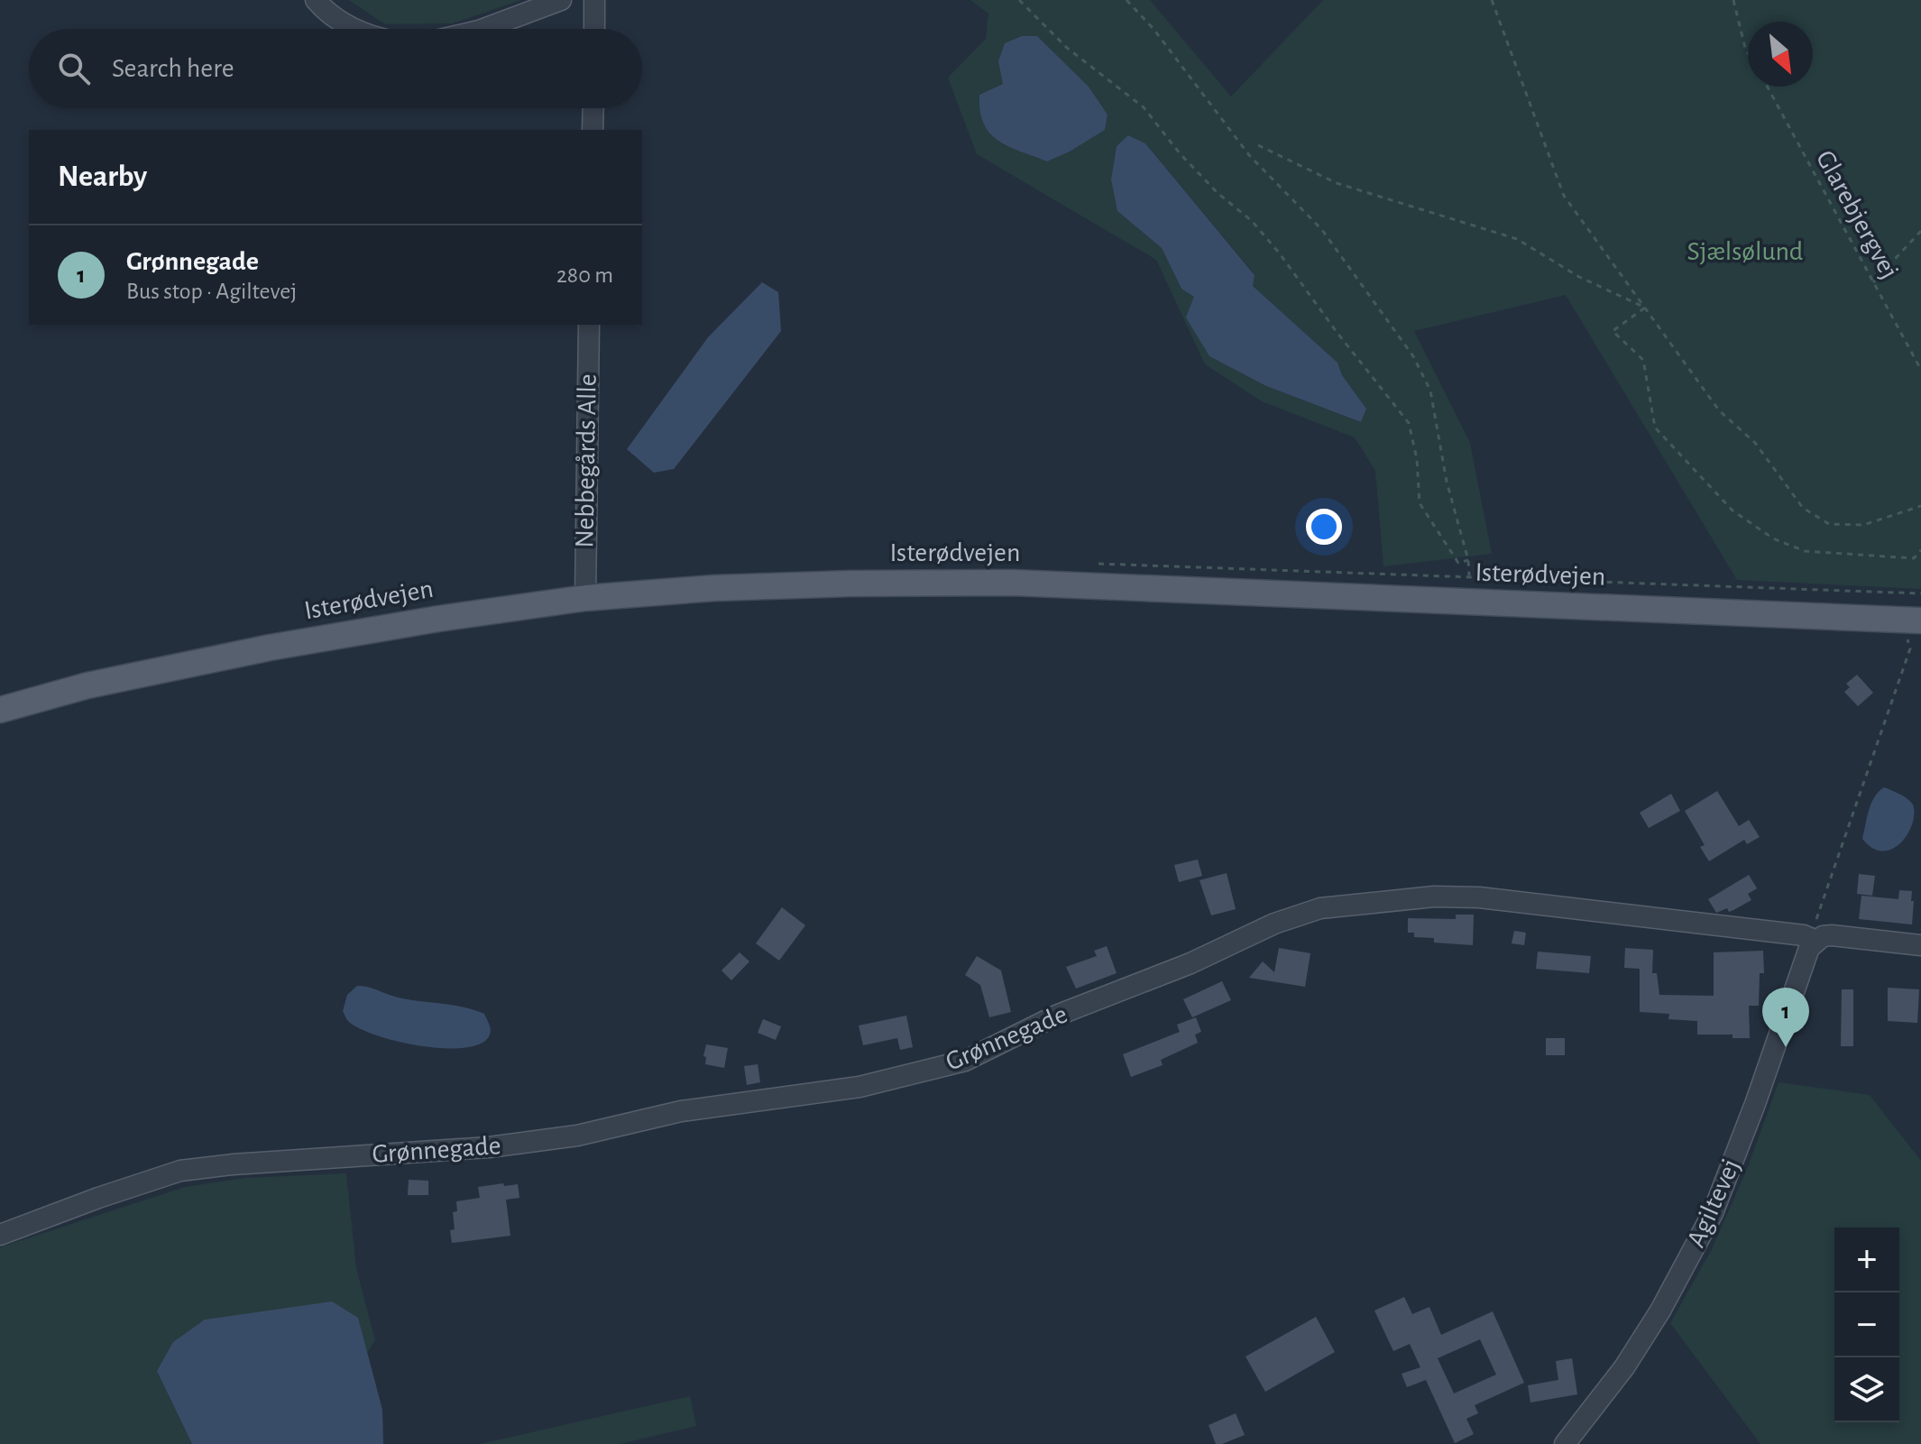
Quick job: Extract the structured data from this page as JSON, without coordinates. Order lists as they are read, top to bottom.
{
  "streets": {
    "main road": ["Isterødvejen"],
    "street": ["Nebbegårds Alle", "Grønnegade", "Agiltevej"],
    "path": ["Glarebjergvej"]
  },
  "crossings": [
    ["Nebbegårds Alle", "Isterødvejen"],
    ["Grønnegade", "Agiltevej"]
  ],
  "parks": ["Sjælsølund"],
  "north": "bottom right",
  "page": {
    "search": "Search here",
    "heading": "Nearby",
    "list": [
      {
        "mark": "1",
        "name": "Grønnegade",
        "note": "Bus stop · Agiltevej",
        "value": "280 m"
      }
    ],
    "pins": "1",
    "map_buttons": ["+", "−"]
  }
}
